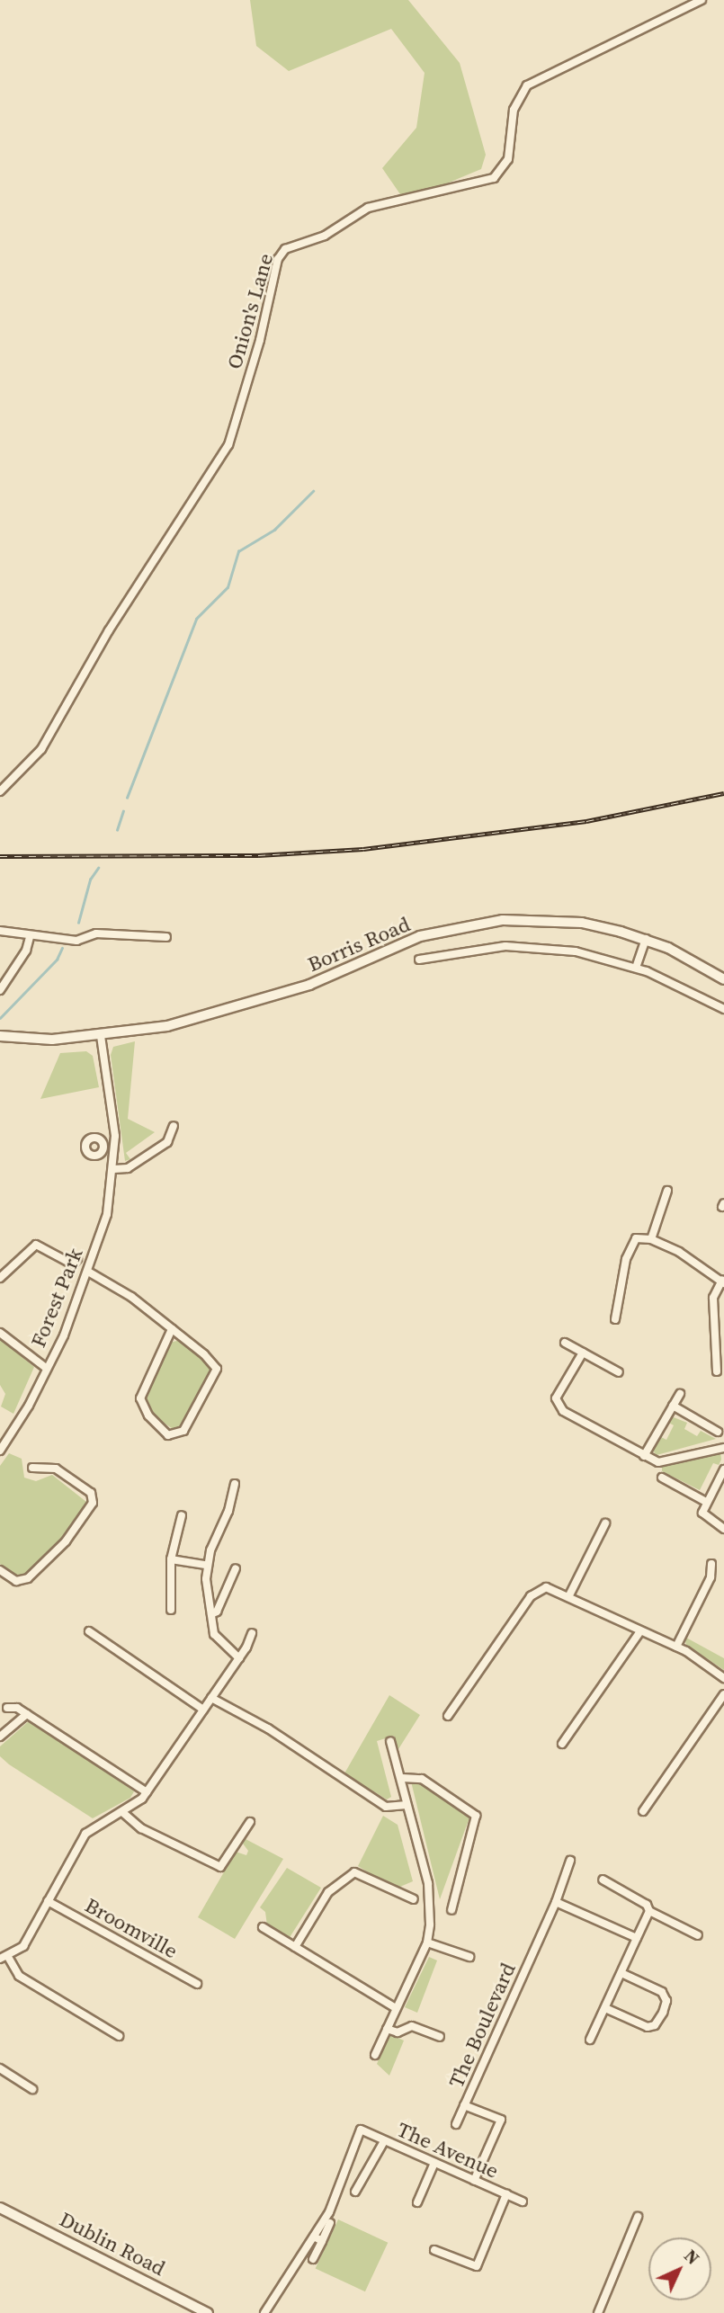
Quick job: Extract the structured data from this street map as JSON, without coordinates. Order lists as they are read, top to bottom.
{
  "streets": {
    "main road": ["Dublin Road"],
    "street": [
      "Onion's Lane",
      "Borris Road",
      "Forest Park",
      "Broomville",
      "The Boulevard",
      "The Avenue"
    ]
  },
  "crossings": [
    ["Borris Road", "Forest Park"],
    ["The Boulevard", "The Avenue"]
  ],
  "north": "top right"
}
